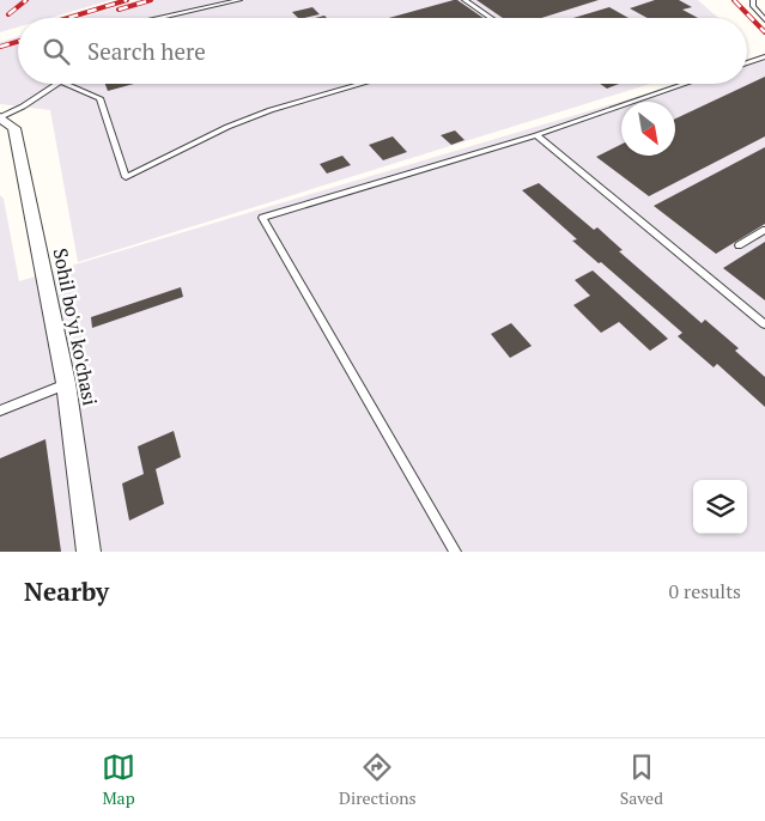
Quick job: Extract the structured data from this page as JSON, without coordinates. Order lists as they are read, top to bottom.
{
  "streets": {
    "street": ["Sohil bo'yi ko'chasi"]
  },
  "north": "bottom right",
  "page": {
    "search": "Search here",
    "heading": ["Nearby", "0 results"],
    "nav": ["Map", "Directions", "Saved"]
  }
}
